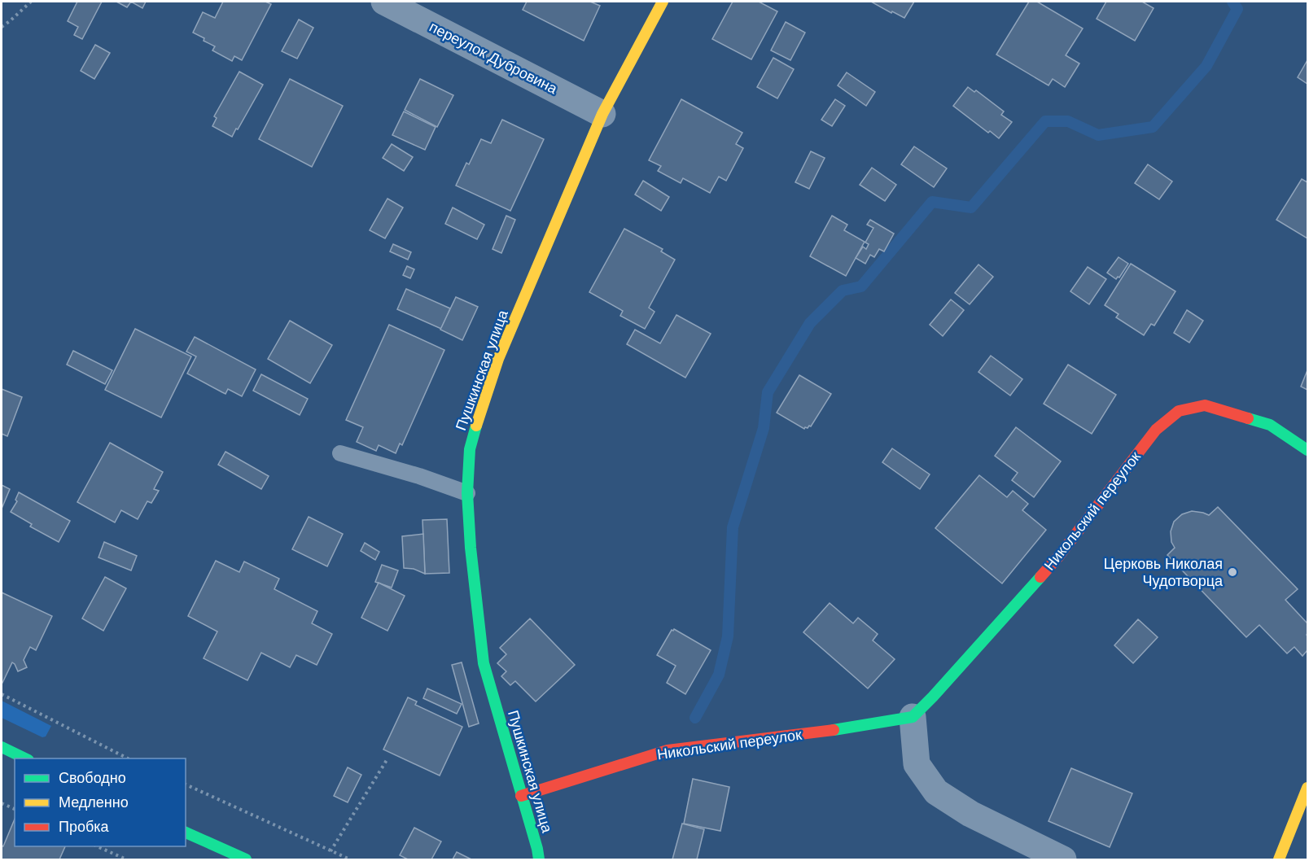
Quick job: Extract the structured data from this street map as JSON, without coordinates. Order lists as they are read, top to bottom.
{
  "streets": {
    "street": ["переулок Дубровина", "Пушкинская улица", "Никольский переулок"]
  },
  "crossings": [
    ["переулок Дубровина", "Пушкинская улица"],
    ["Пушкинская улица", "Никольский переулок"]
  ],
  "places": ["Церковь Николая Чудотворца"],
  "legend": ["Свободно", "Медленно", "Пробка"]
}
